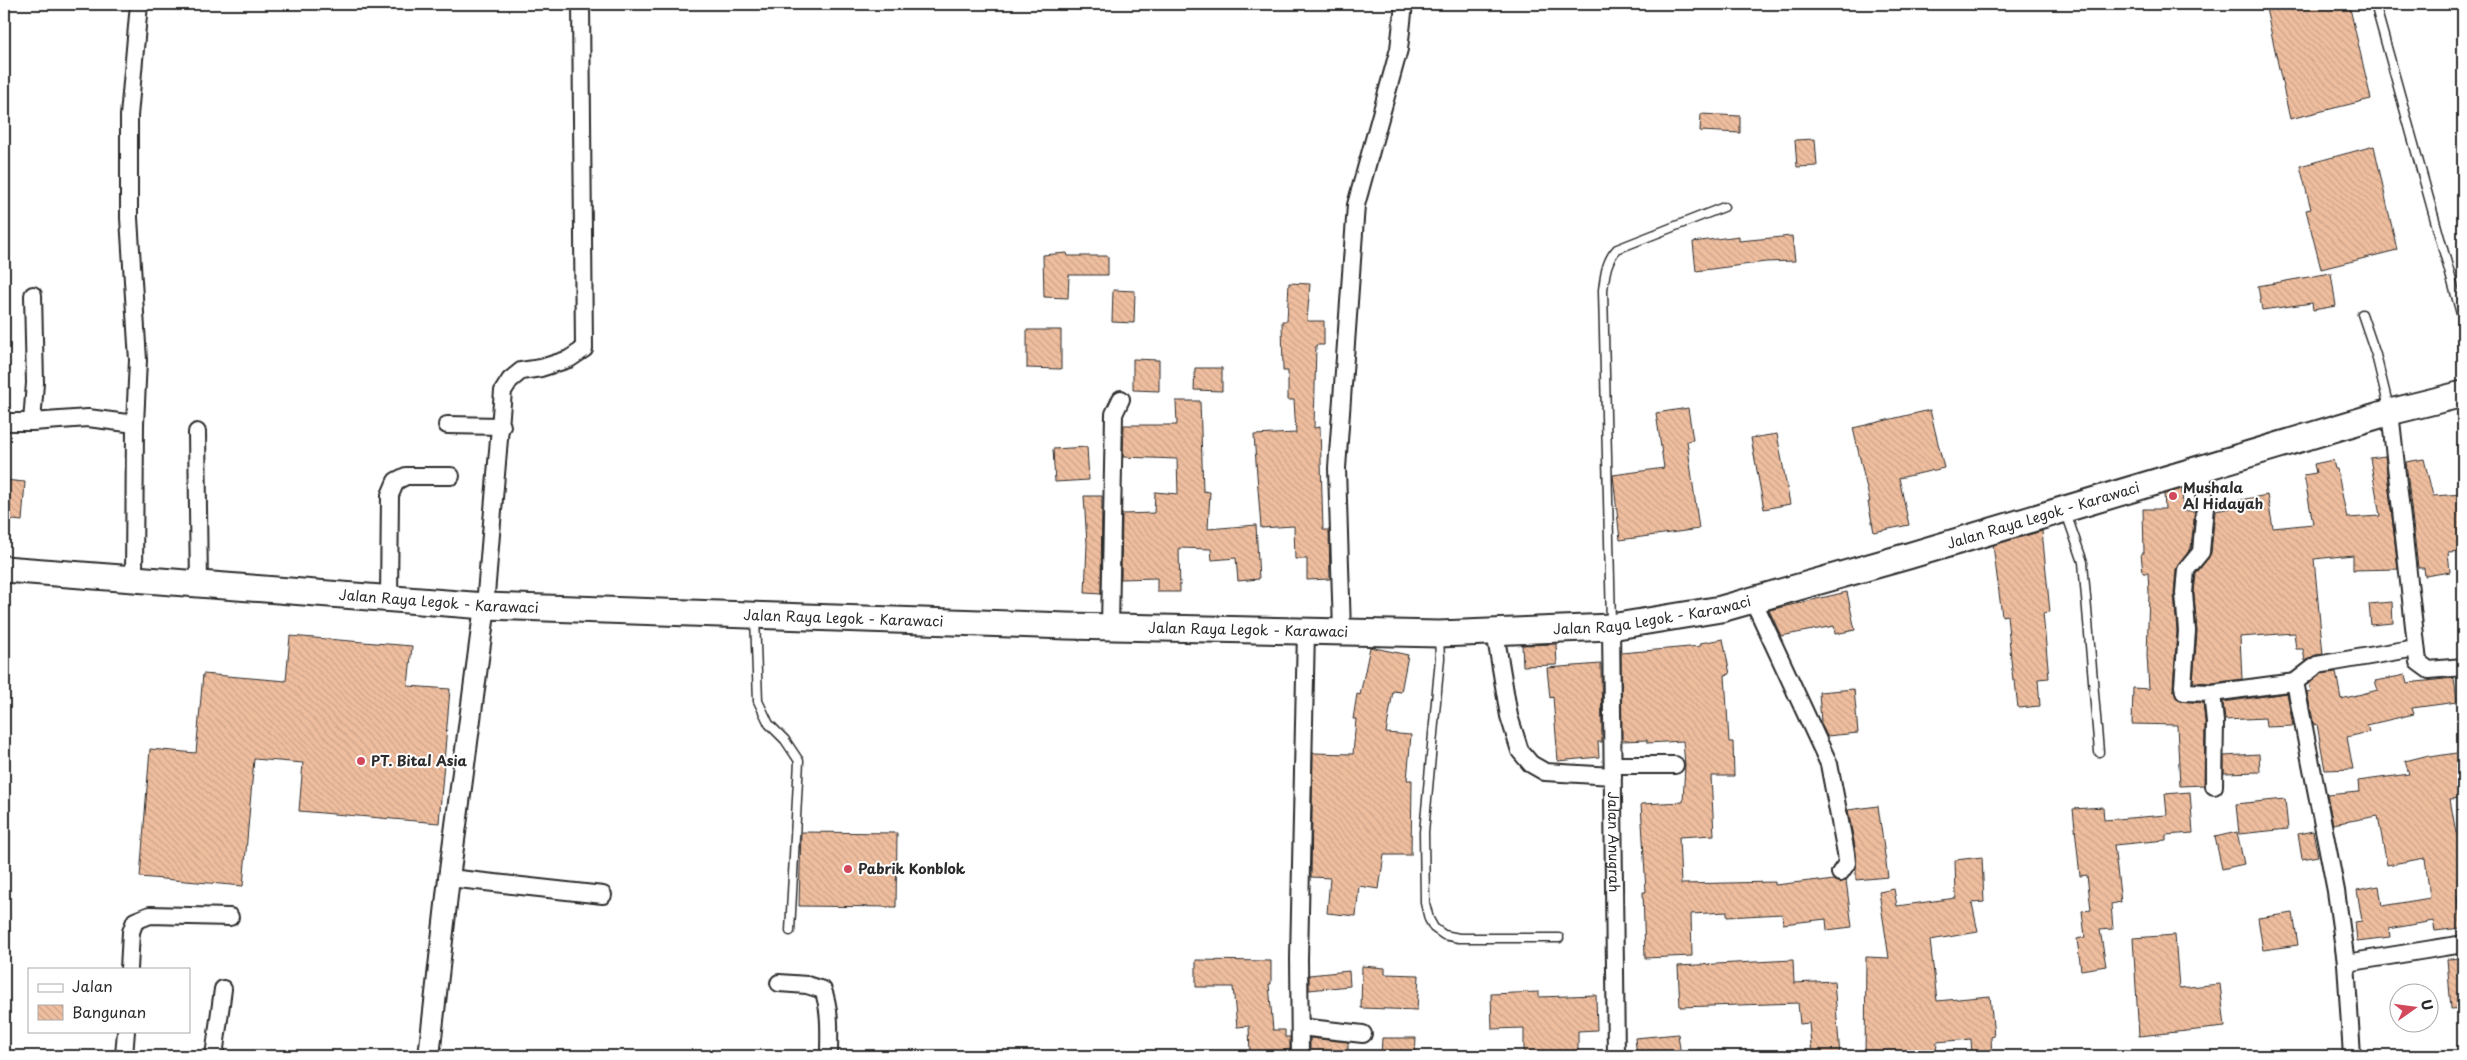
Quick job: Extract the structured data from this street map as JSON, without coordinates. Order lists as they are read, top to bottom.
{
  "streets": {
    "main road": ["Jalan Raya Legok - Karawaci"],
    "street": ["Jalan Anugrah"]
  },
  "crossings": [
    ["Jalan Raya Legok - Karawaci", "Jalan Anugrah"]
  ],
  "places": ["Mushala Al Hidayah", "PT. Bital Asia", "Pabrik Konblok"],
  "legend": ["Jalan", "Bangunan"],
  "north": "right"
}
